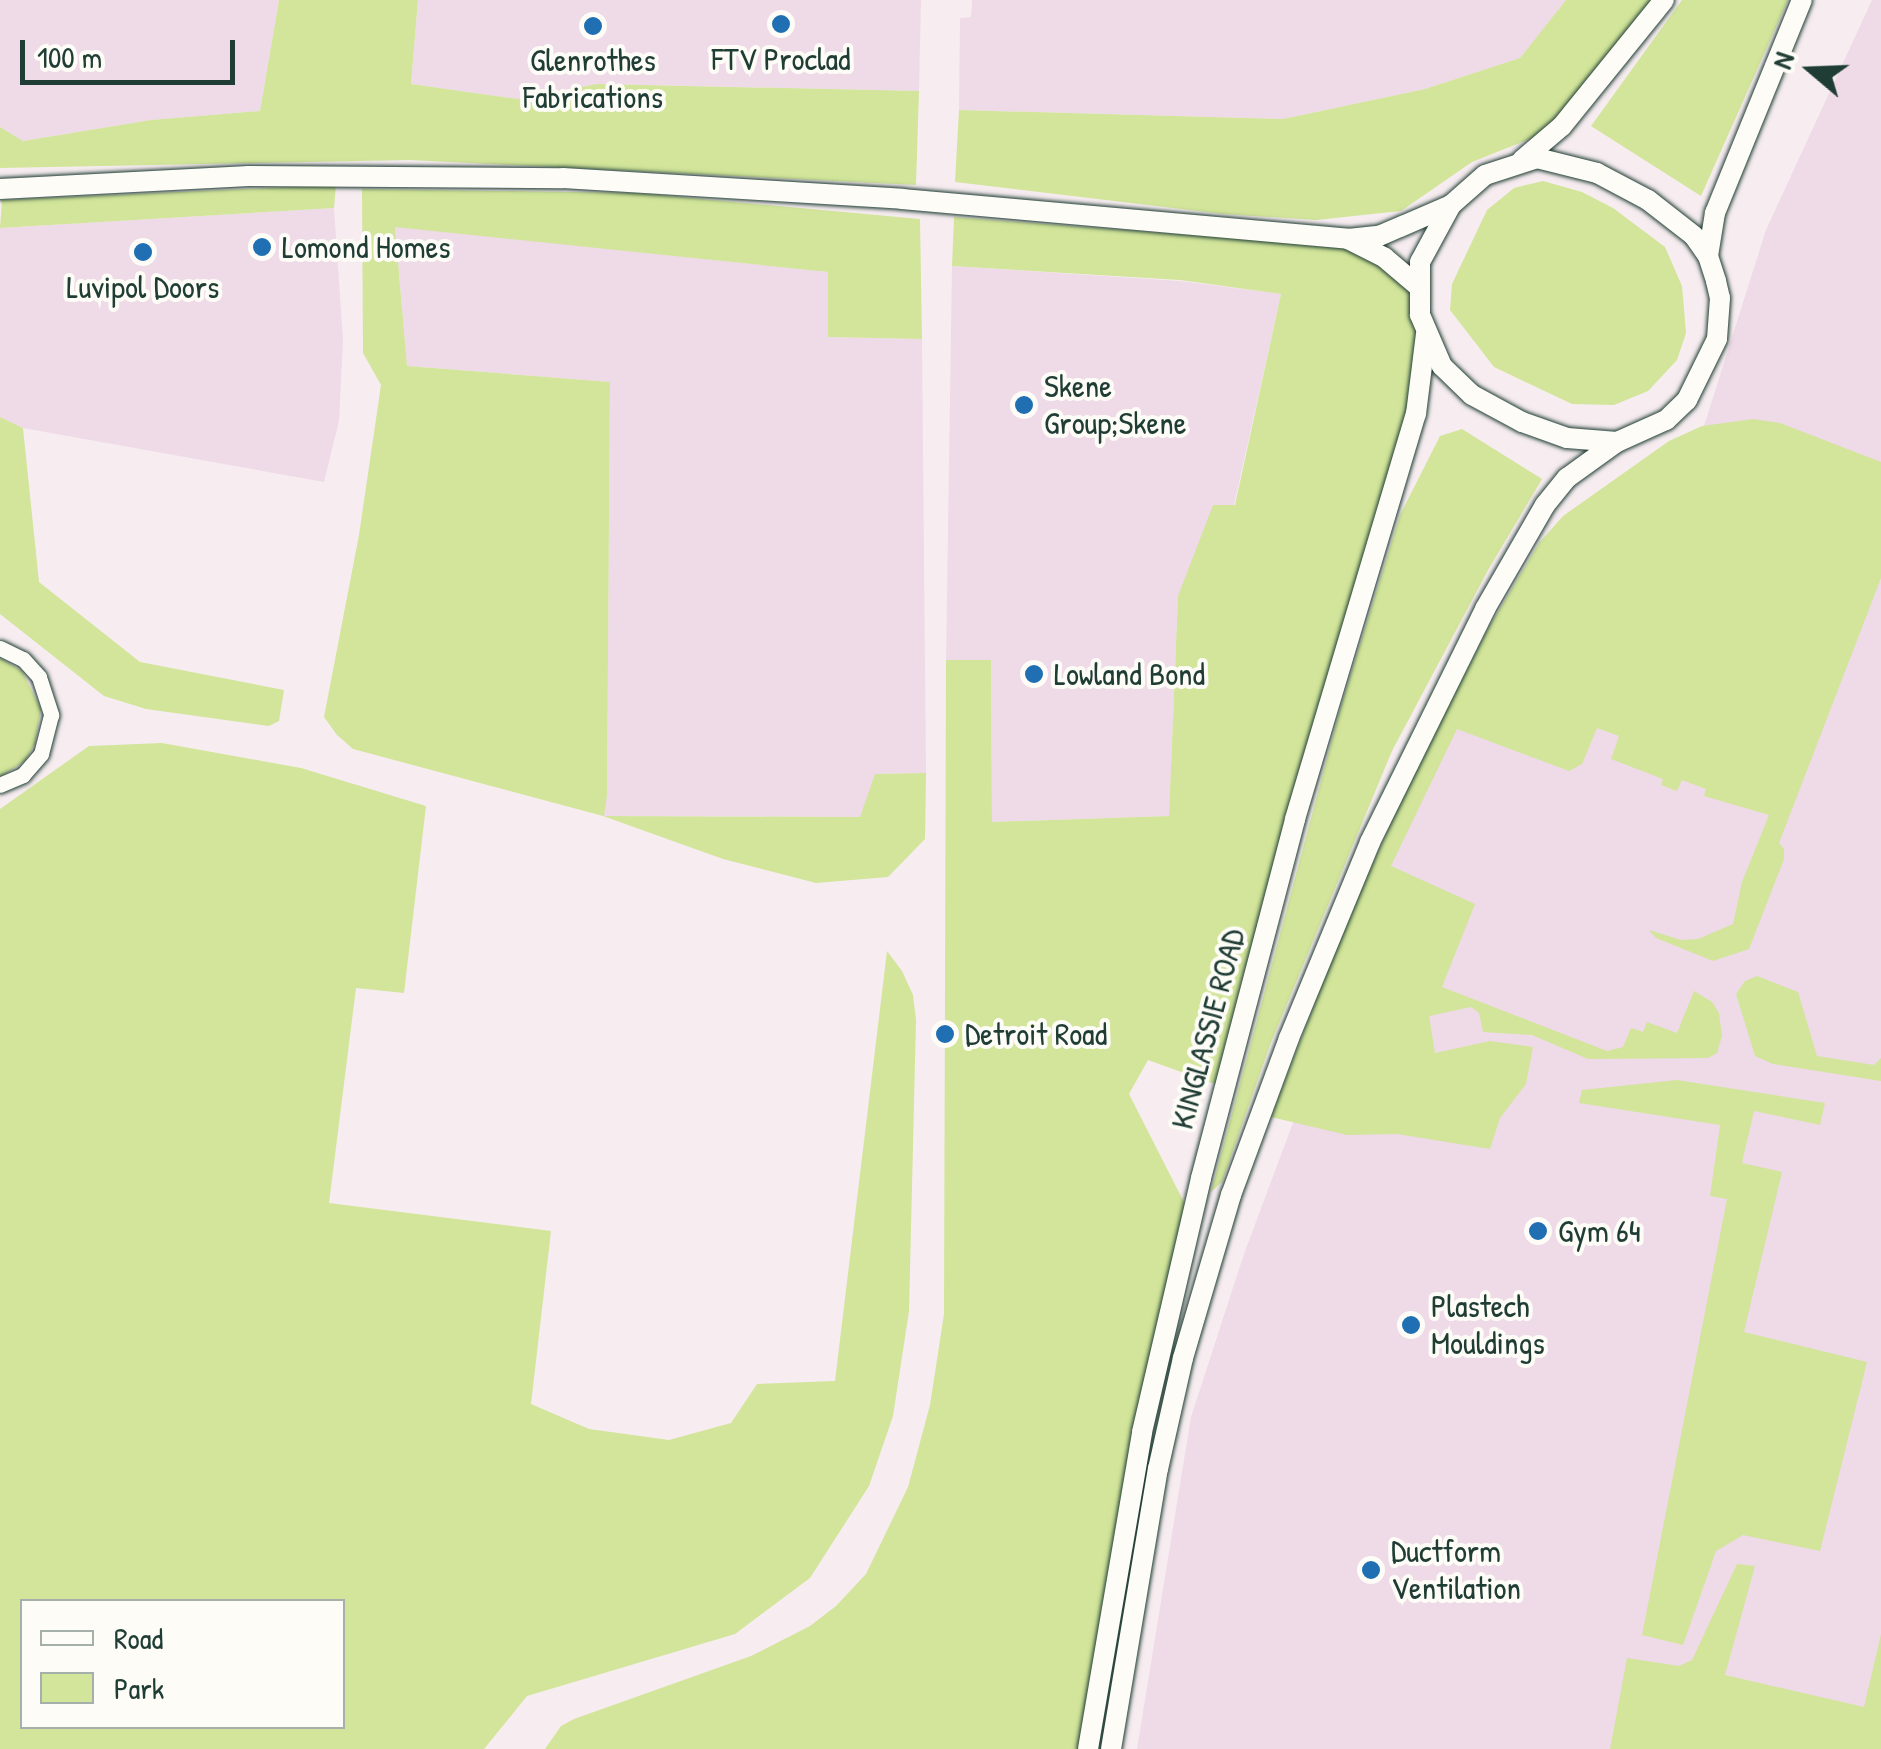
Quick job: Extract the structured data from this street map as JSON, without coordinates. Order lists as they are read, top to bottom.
{
  "streets": {
    "main road": ["KINGLASSIE ROAD"]
  },
  "places": [
    "FTV Proclad",
    "Glenrothes Fabrications",
    "Lomond Homes",
    "Luvipol Doors",
    "Skene Group;Skene",
    "Lowland Bond",
    "Detroit Road",
    "Gym 64",
    "Plastech Mouldings",
    "Ductform Ventilation"
  ],
  "legend": ["Road", "Park"],
  "scale_bar": "100 m",
  "north": "left"
}
